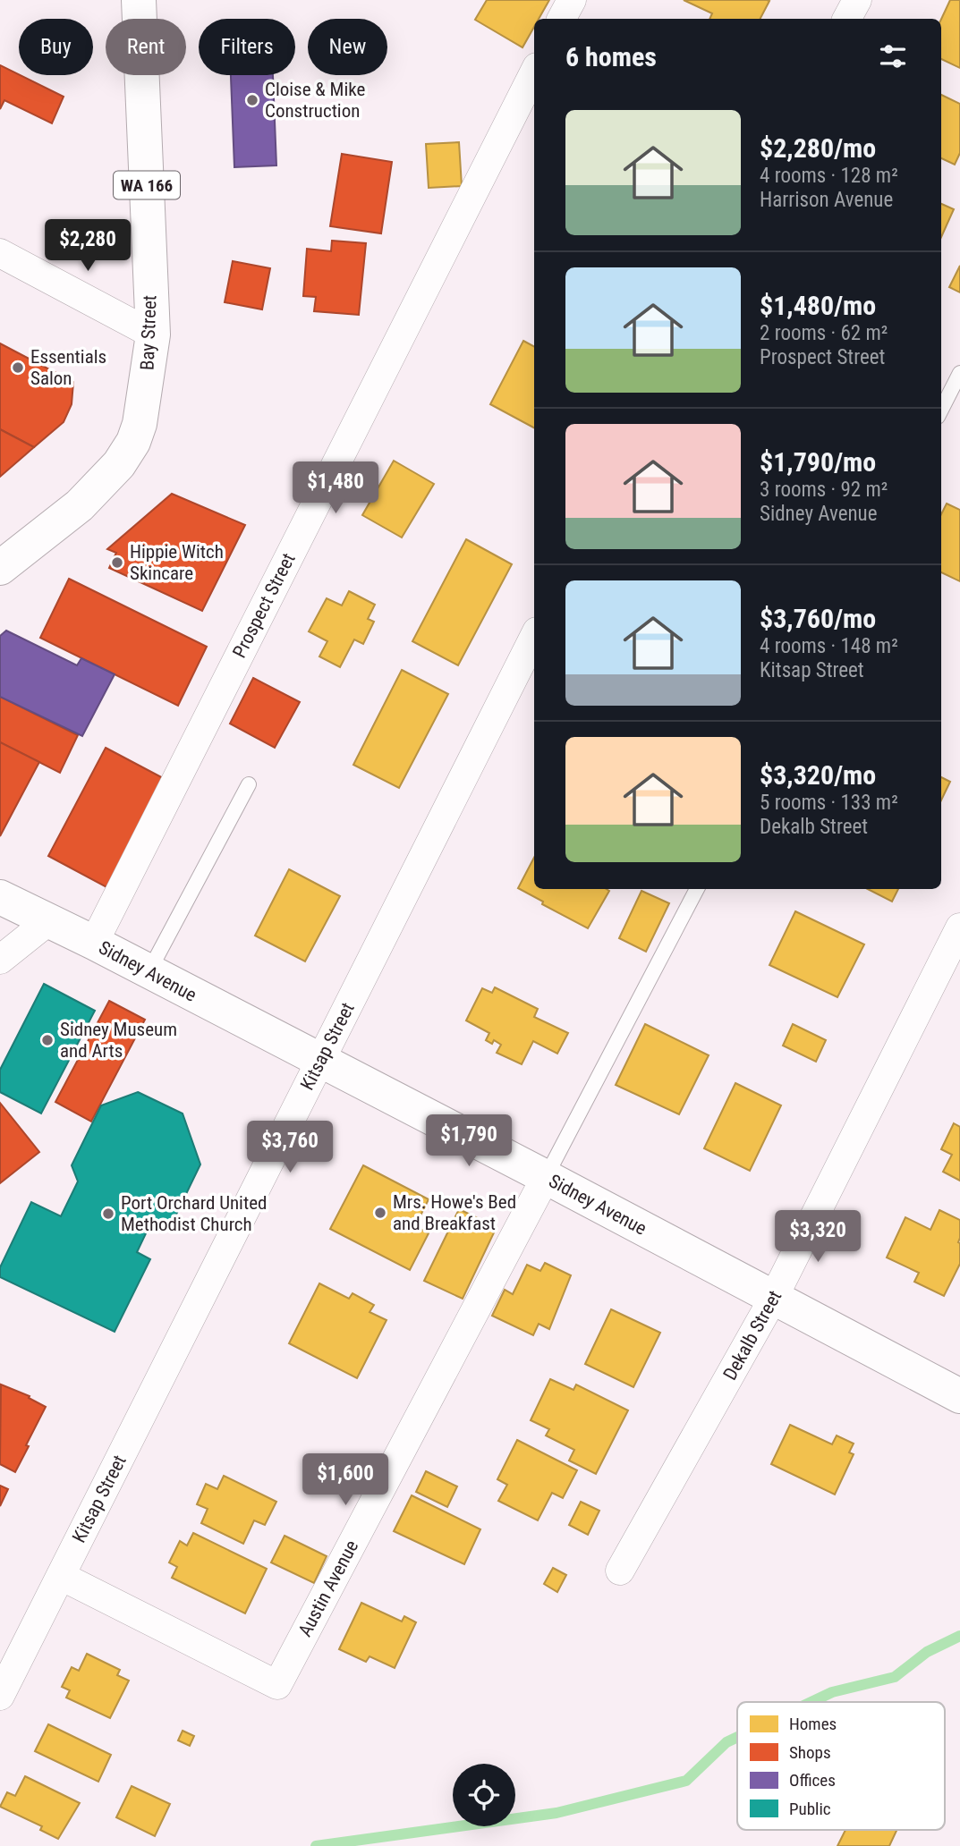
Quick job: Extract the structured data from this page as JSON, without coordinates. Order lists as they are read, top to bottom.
{
  "streets": {
    "main road": ["WA 166", "Bay Street", "Sidney Avenue"],
    "street": [
      "Prospect Street",
      "Kitsap Street",
      "Dekalb Street",
      "Austin Avenue"
    ]
  },
  "crossings": [
    ["Prospect Street", "Sidney Avenue"],
    ["Sidney Avenue", "Kitsap Street"],
    ["Sidney Avenue", "Dekalb Street"],
    ["Sidney Avenue", "Austin Avenue"],
    ["Kitsap Street", "Austin Avenue"]
  ],
  "places": [
    "Cloise & Mike Construction",
    "Essentials Salon",
    "Hippie Witch Skincare",
    "Sidney Museum and Arts",
    "Mrs. Howe's Bed and Breakfast",
    "Port Orchard United Methodist Church"
  ],
  "legend": [
    "Homes",
    "Shops",
    "Offices",
    "Public"
  ],
  "page": {
    "chip": [
      "Buy",
      "Rent",
      "Filters",
      "New"
    ],
    "heading": "6 homes",
    "list": [
      {
        "name": "$2,280/mo",
        "note": "4 rooms · 128 m² · Harrison Avenue"
      },
      {
        "name": "$1,480/mo",
        "note": "2 rooms · 62 m² · Prospect Street"
      },
      {
        "name": "$1,790/mo",
        "note": "3 rooms · 92 m² · Sidney Avenue"
      },
      {
        "name": "$3,760/mo",
        "note": "4 rooms · 148 m² · Kitsap Street"
      },
      {
        "name": "$3,320/mo",
        "note": "5 rooms · 133 m² · Dekalb Street"
      }
    ],
    "price": [
      "$2,280",
      "$1,480",
      "$1,790",
      "$3,760",
      "$3,320",
      "$1,600"
    ]
  }
}
